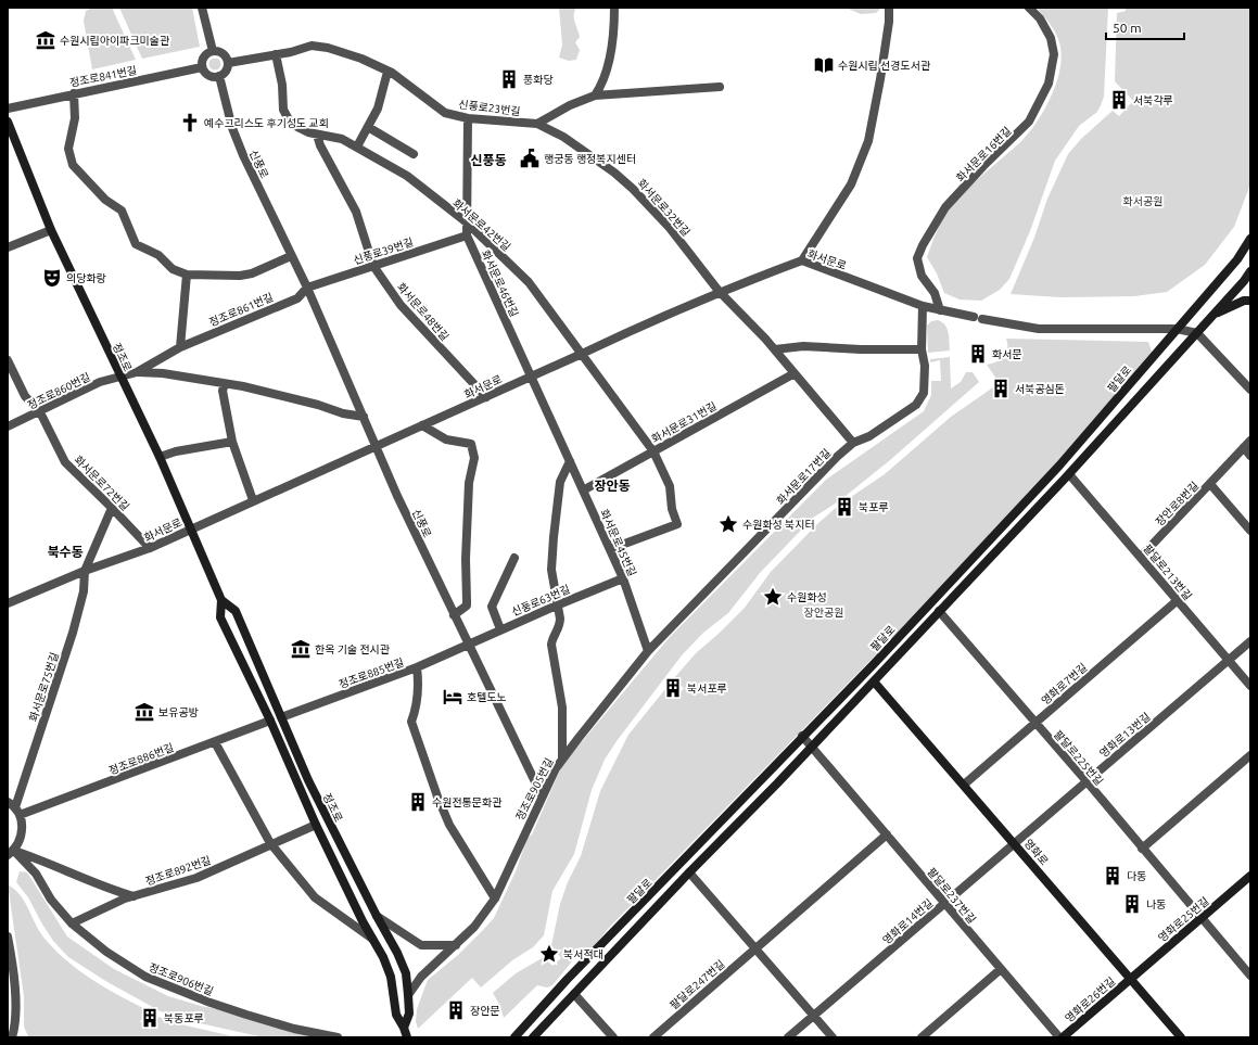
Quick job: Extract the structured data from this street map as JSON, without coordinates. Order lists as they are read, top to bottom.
{
  "streets": {
    "street": [
      "정조로841번길",
      "신풍로23번길",
      "화서문로16번길",
      "신풍로",
      "화서문로32번길",
      "화서문로42번길",
      "신풍로39번길",
      "화서문로",
      "화서문로46번길",
      "정조로861번길",
      "화서문로48번길",
      "정조로",
      "팔달로",
      "정조로860번길",
      "화서문로31번길",
      "화서문로17번길",
      "화서문로72번길",
      "장안로8번길",
      "화서문로45번길",
      "팔달로213번길",
      "신풍로63번길",
      "정조로885번길",
      "영화로7번길",
      "화서문로75번길",
      "영화로13번길",
      "팔달로225번길",
      "정조로886번길",
      "정조로905번길",
      "영화로",
      "정조로892번길",
      "팔달로237번길",
      "영화로25번길",
      "영화로14번길",
      "정조로906번길",
      "팔달로247번길",
      "영화로26번길"
    ]
  },
  "crossings": [
    ["정조로841번길", "신풍로23번길"],
    ["정조로841번길", "신풍로"],
    ["신풍로23번길", "신풍로"],
    ["신풍로23번길", "화서문로32번길"],
    ["신풍로23번길", "화서문로42번길"],
    ["신풍로23번길", "화서문로46번길"],
    ["화서문로16번길", "화서문로"],
    ["신풍로", "신풍로39번길"],
    ["신풍로", "화서문로"],
    ["신풍로", "정조로861번길"],
    ["신풍로", "신풍로63번길"],
    ["신풍로", "정조로885번길"],
    ["신풍로", "정조로905번길"],
    ["화서문로32번길", "화서문로"],
    ["화서문로42번길", "화서문로"],
    ["화서문로42번길", "화서문로46번길"],
    ["화서문로42번길", "화서문로48번길"],
    ["화서문로42번길", "화서문로31번길"],
    ["화서문로42번길", "화서문로45번길"],
    ["신풍로39번길", "화서문로46번길"],
    ["신풍로39번길", "정조로861번길"],
    ["신풍로39번길", "화서문로48번길"],
    ["화서문로", "화서문로46번길"],
    ["화서문로", "화서문로48번길"],
    ["화서문로", "정조로"],
    ["화서문로", "팔달로"],
    ["화서문로", "화서문로17번길"],
    ["화서문로", "화서문로72번길"],
    ["화서문로", "화서문로45번길"],
    ["화서문로", "화서문로75번길"],
    ["화서문로46번길", "화서문로45번길"],
    ["정조로861번길", "정조로"],
    ["정조로861번길", "정조로860번길"],
    ["정조로", "정조로860번길"],
    ["정조로", "정조로885번길"],
    ["정조로", "정조로886번길"],
    ["정조로", "정조로905번길"],
    ["정조로", "정조로892번길"],
    ["팔달로", "팔달로237번길"],
    ["정조로860번길", "화서문로72번길"],
    ["화서문로31번길", "화서문로45번길"],
    ["화서문로17번길", "화서문로45번길"],
    ["화서문로17번길", "정조로905번길"],
    ["화서문로72번길", "화서문로75번길"],
    ["장안로8번길", "팔달로213번길"],
    ["화서문로45번길", "신풍로63번길"],
    ["화서문로45번길", "정조로905번길"],
    ["팔달로213번길", "영화로7번길"],
    ["팔달로213번길", "영화로13번길"],
    ["신풍로63번길", "정조로885번길"],
    ["영화로7번길", "팔달로225번길"],
    ["영화로7번길", "영화로"],
    ["화서문로75번길", "정조로886번길"],
    ["영화로13번길", "팔달로225번길"],
    ["영화로13번길", "영화로"],
    ["영화로13번길", "영화로14번길"],
    ["팔달로225번길", "영화로25번길"],
    ["영화로", "영화로25번길"],
    ["영화로", "영화로14번길"],
    ["영화로", "영화로26번길"],
    ["정조로892번길", "정조로906번길"],
    ["팔달로237번길", "영화로14번길"],
    ["팔달로237번길", "영화로26번길"],
    ["영화로25번길", "영화로26번길"]
  ],
  "districts": ["신풍동", "장안동", "북수동"],
  "parks": ["화서공원", "장안공원"],
  "places": {
    "museum": ["수원시립아이파크미술관", "한옥 기술 전시관", "보유공방"],
    "library": ["수원시립 선경도서관"],
    "building": [
      "풍화당",
      "서북각루",
      "화서문",
      "서북공심돈",
      "북포루",
      "북서포루",
      "수원전통문화관",
      "다동",
      "나동",
      "장안문",
      "북동포루"
    ],
    "church": ["예수그리스도 후기성도 교회"],
    "public building": ["행궁동 행정복지센터"],
    "theatre": ["의당화랑"],
    "place": ["수원화성 북지터", "수원화성", "북서적대"],
    "hotel": ["호텔도노"]
  },
  "scale_bar": "50 m"
}
